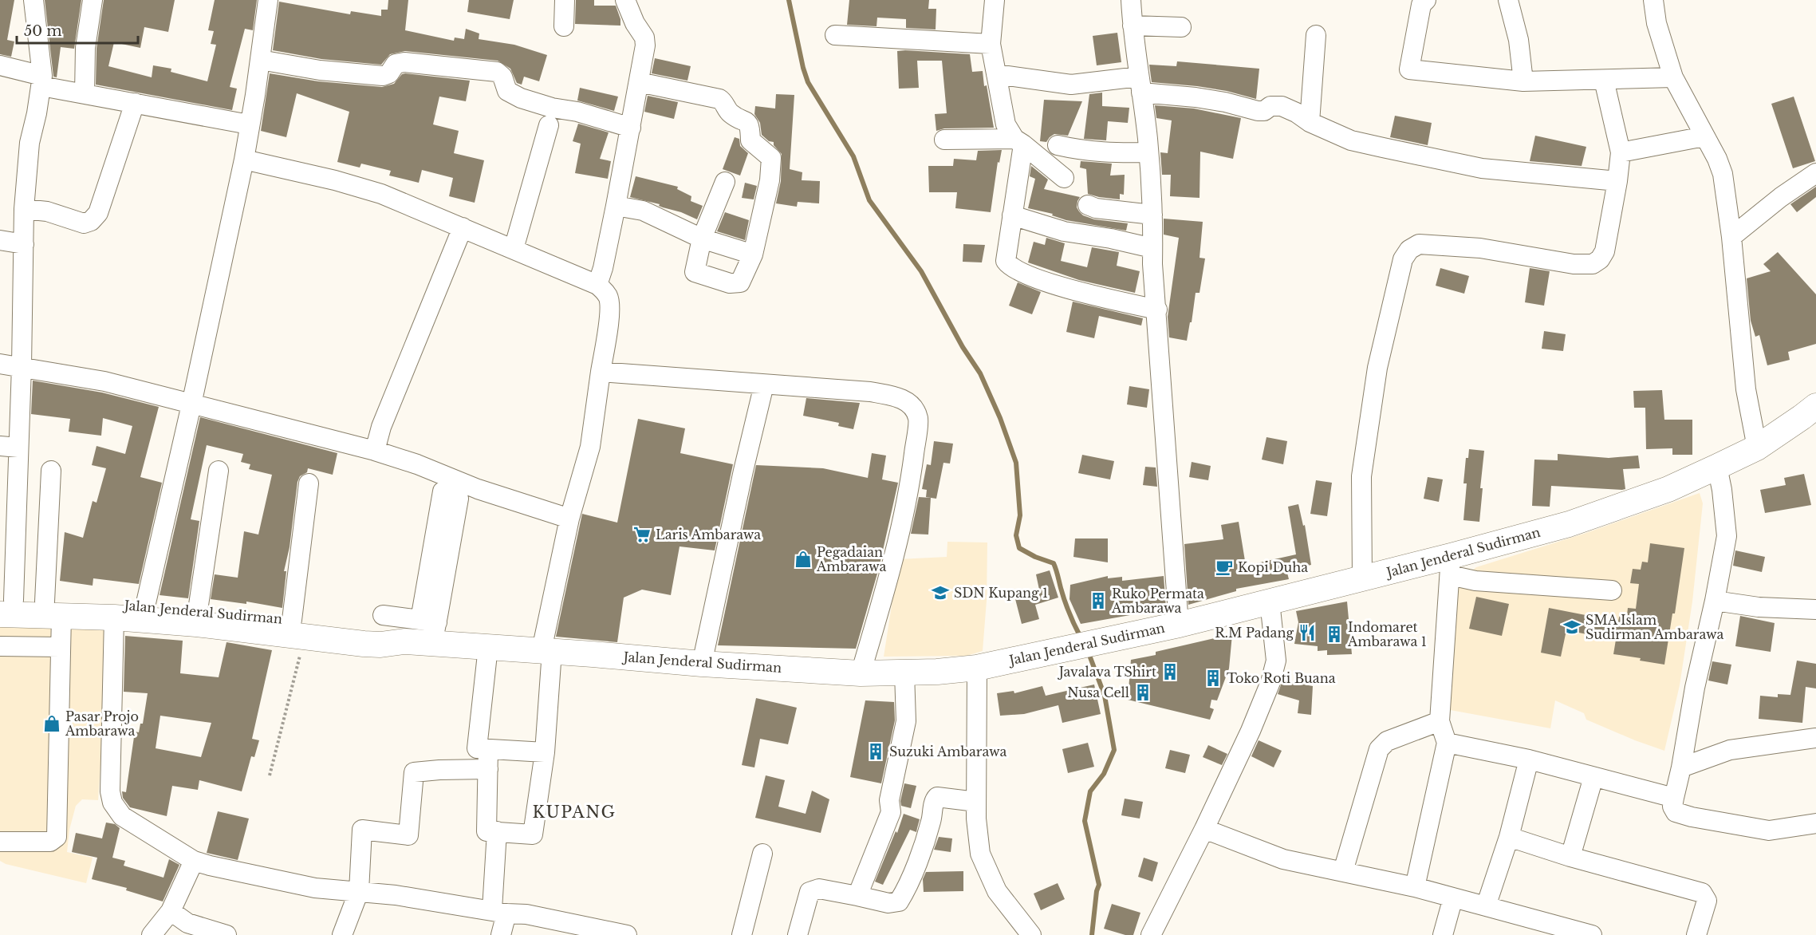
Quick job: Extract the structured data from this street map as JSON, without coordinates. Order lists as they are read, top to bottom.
{
  "streets": {
    "main road": ["Jalan Jenderal Sudirman"]
  },
  "districts": ["KUPANG"],
  "places": {
    "supermarket": ["Laris Ambarawa"],
    "shop": ["Pegadaian Ambarawa", "Pasar Projo Ambarawa"],
    "cafe": ["Kopi Duha"],
    "school or university": ["SDN Kupang 1", "SMA Islam Sudirman Ambarawa"],
    "building": [
      "Ruko Permata Ambarawa",
      "Indomaret Ambarawa 1",
      "Javalava TShirt",
      "Toko Roti Buana",
      "Nusa Cell",
      "Suzuki Ambarawa"
    ],
    "restaurant": ["R.M Padang"]
  },
  "scale_bar": "50 m"
}
